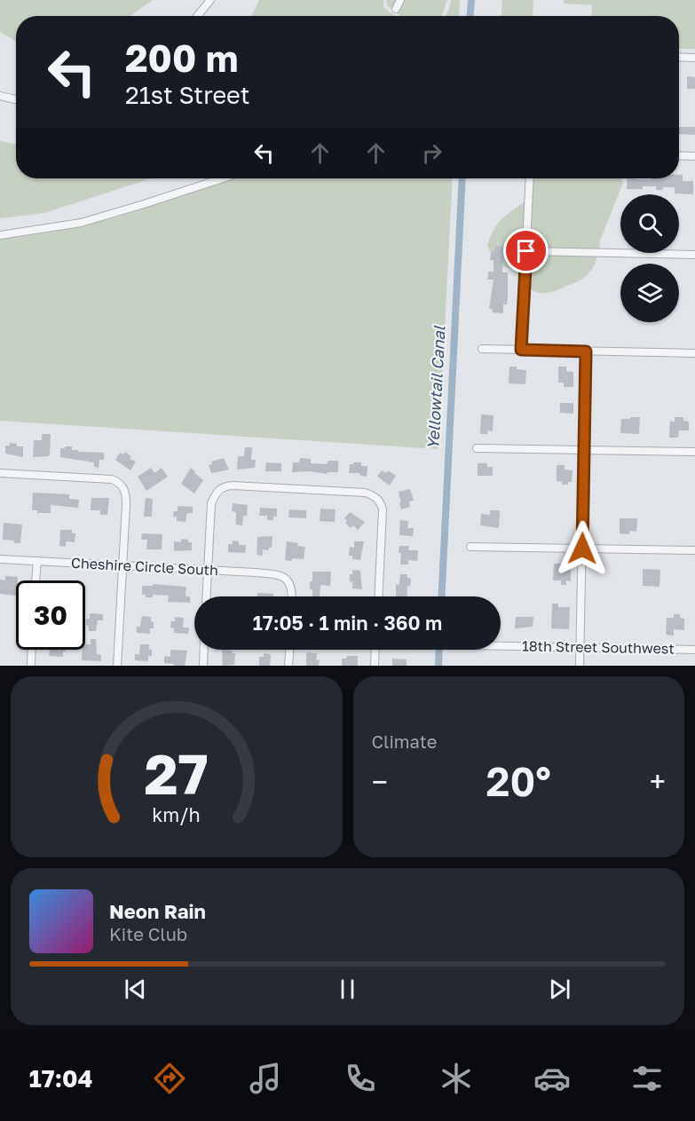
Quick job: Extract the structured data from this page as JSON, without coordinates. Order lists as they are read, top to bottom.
{
  "streets": {
    "street": ["Cheshire Circle South", "18th Street Southwest"]
  },
  "water": ["Yellowtail Canal"],
  "page": {
    "turn": ["200 m", "21st Street"],
    "limit": "30",
    "trip": "17:05 · 1 min · 360 m",
    "tile": "Climate",
    "heat": ["−", "20°", "+"],
    "song": ["Neon Rain", "Kite Club"],
    "tabs": "17:04",
    "gauge": ["27", "km/h"]
  }
}
